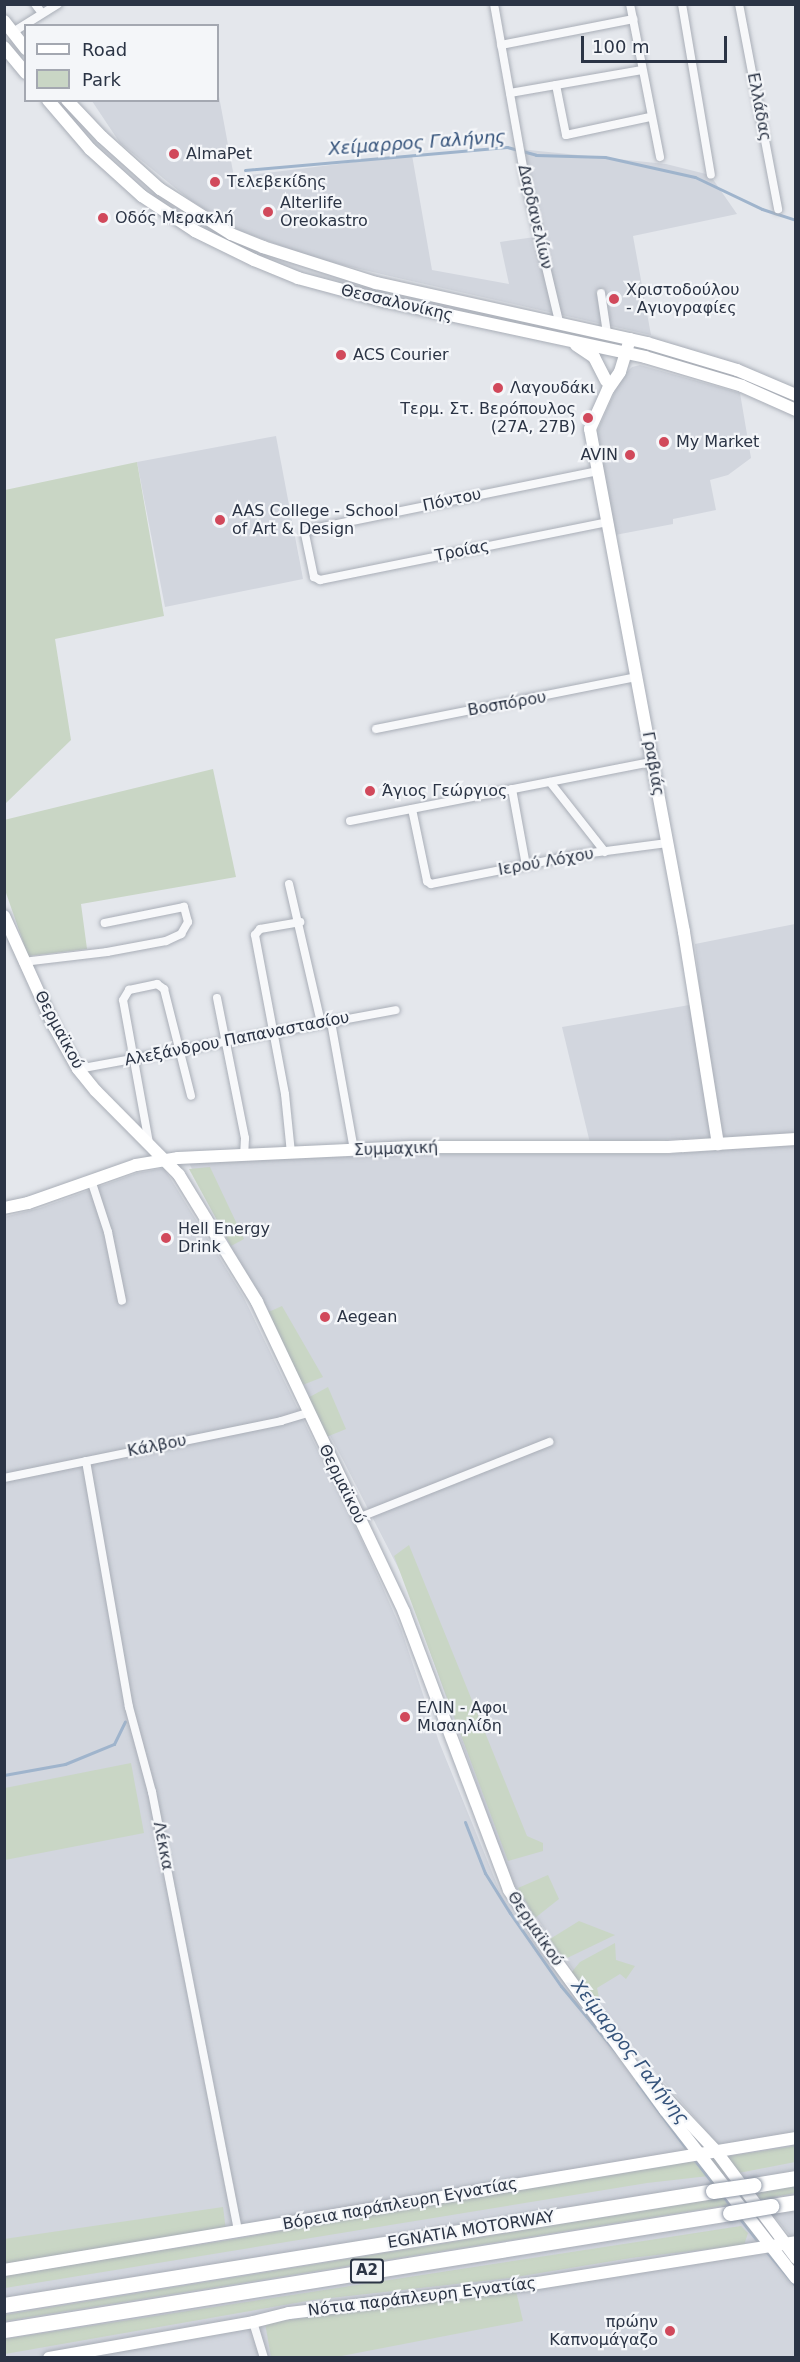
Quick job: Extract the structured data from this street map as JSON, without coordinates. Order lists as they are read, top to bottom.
{
  "streets": {
    "highway": ["EGNATIA MOTORWAY", "Α2"],
    "street": [
      "Ελλάδας",
      "Δαρδανελίων",
      "Θεσσαλονίκης",
      "Πόντου",
      "Τροίας",
      "Βοσπόρου",
      "Γραβιάς",
      "Ιερού Λόχου",
      "Θερμαϊκού",
      "Αλεξάνδρου Παπαναστασίου",
      "Συμμαχική",
      "Κάλβου",
      "Λέκκα",
      "Βόρεια παράπλευρη Εγνατίας",
      "Νότια παράπλευρη Εγνατίας"
    ]
  },
  "crossings": [
    ["Δαρδανελίων", "Θεσσαλονίκης"],
    ["Θεσσαλονίκης", "Γραβιάς"],
    ["Πόντου", "Τροίας"],
    ["Πόντου", "Γραβιάς"],
    ["Τροίας", "Γραβιάς"],
    ["Βοσπόρου", "Γραβιάς"],
    ["Γραβιάς", "Ιερού Λόχου"],
    ["Γραβιάς", "Συμμαχική"],
    ["Θερμαϊκού", "Αλεξάνδρου Παπαναστασίου"],
    ["Θερμαϊκού", "Συμμαχική"],
    ["Θερμαϊκού", "Κάλβου"],
    ["Θερμαϊκού", "Βόρεια παράπλευρη Εγνατίας"],
    ["Θερμαϊκού", "Νότια παράπλευρη Εγνατίας"],
    ["Κάλβου", "Λέκκα"],
    ["Λέκκα", "Βόρεια παράπλευρη Εγνατίας"]
  ],
  "water": ["Χείμαρρος Γαλήνης"],
  "places": [
    "AlmaPet",
    "Τελεβεκίδης",
    "Alterlife Oreokastro",
    "Οδός Μερακλή",
    "Χριστοδούλου - Αγιογραφίες",
    "ACS Courier",
    "Λαγουδάκι",
    "Τερμ. Στ. Βερόπουλος (27Α, 27Β)",
    "My Market",
    "AVIN",
    "AAS College - School of Art & Design",
    "Άγιος Γεώργιος",
    "Hell Energy Drink",
    "Aegean",
    "ΕΛΙΝ - Αφοι Μισαηλίδη",
    "πρώην Καπνομάγαζο"
  ],
  "legend": ["Road", "Park"],
  "scale_bar": "100 m"
}
